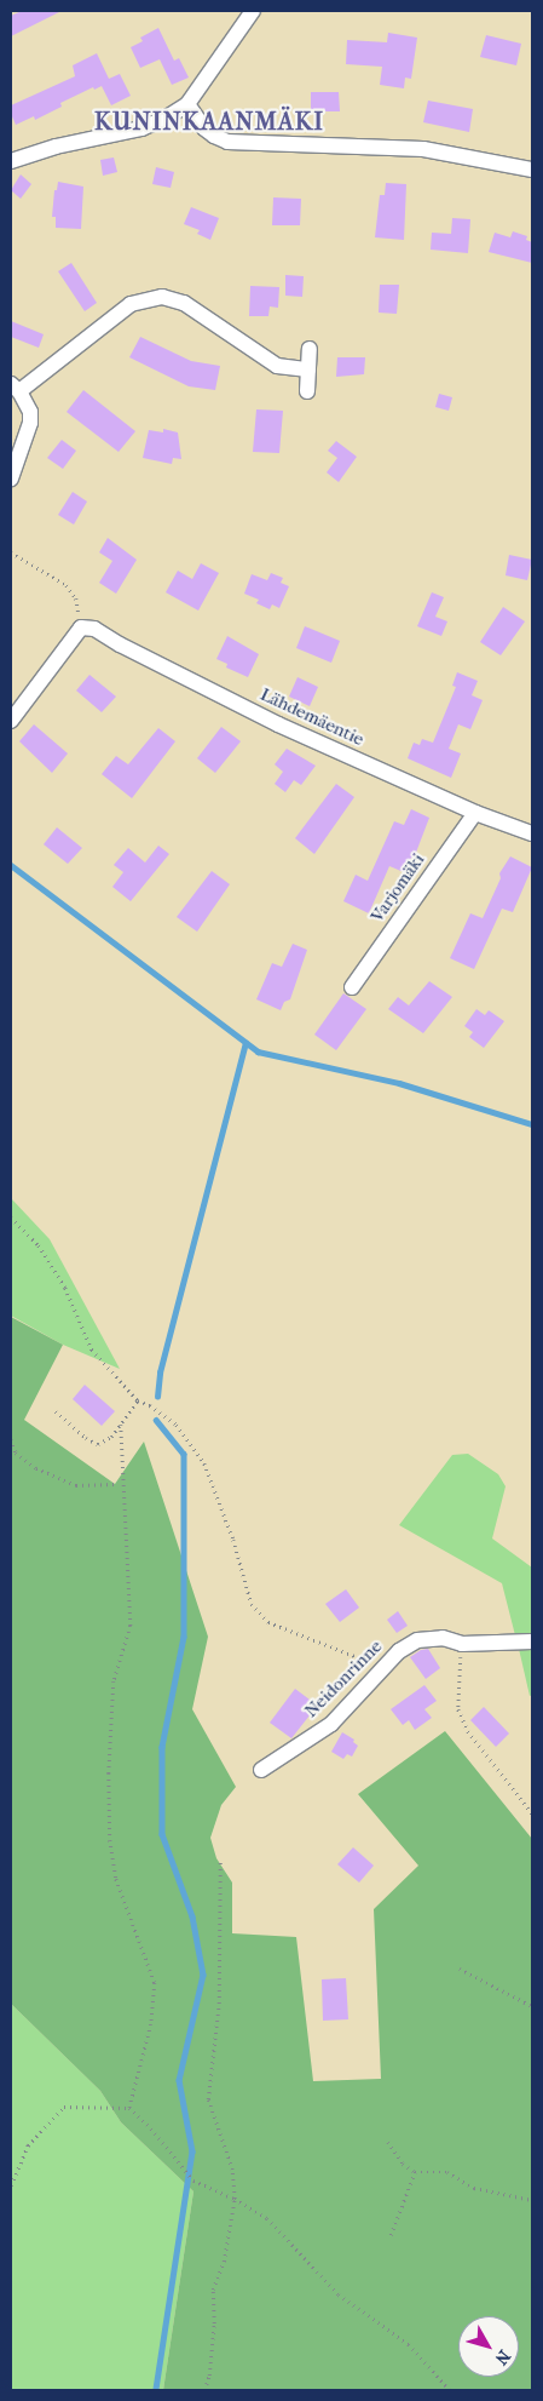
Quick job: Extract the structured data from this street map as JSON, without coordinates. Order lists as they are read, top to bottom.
{
  "streets": {
    "street": ["Lähdemäentie", "Varjomäki", "Neidonrinne"]
  },
  "crossings": [
    ["Lähdemäentie", "Varjomäki"]
  ],
  "districts": ["KUNINKAANMÄKI"],
  "north": "bottom right"
}
